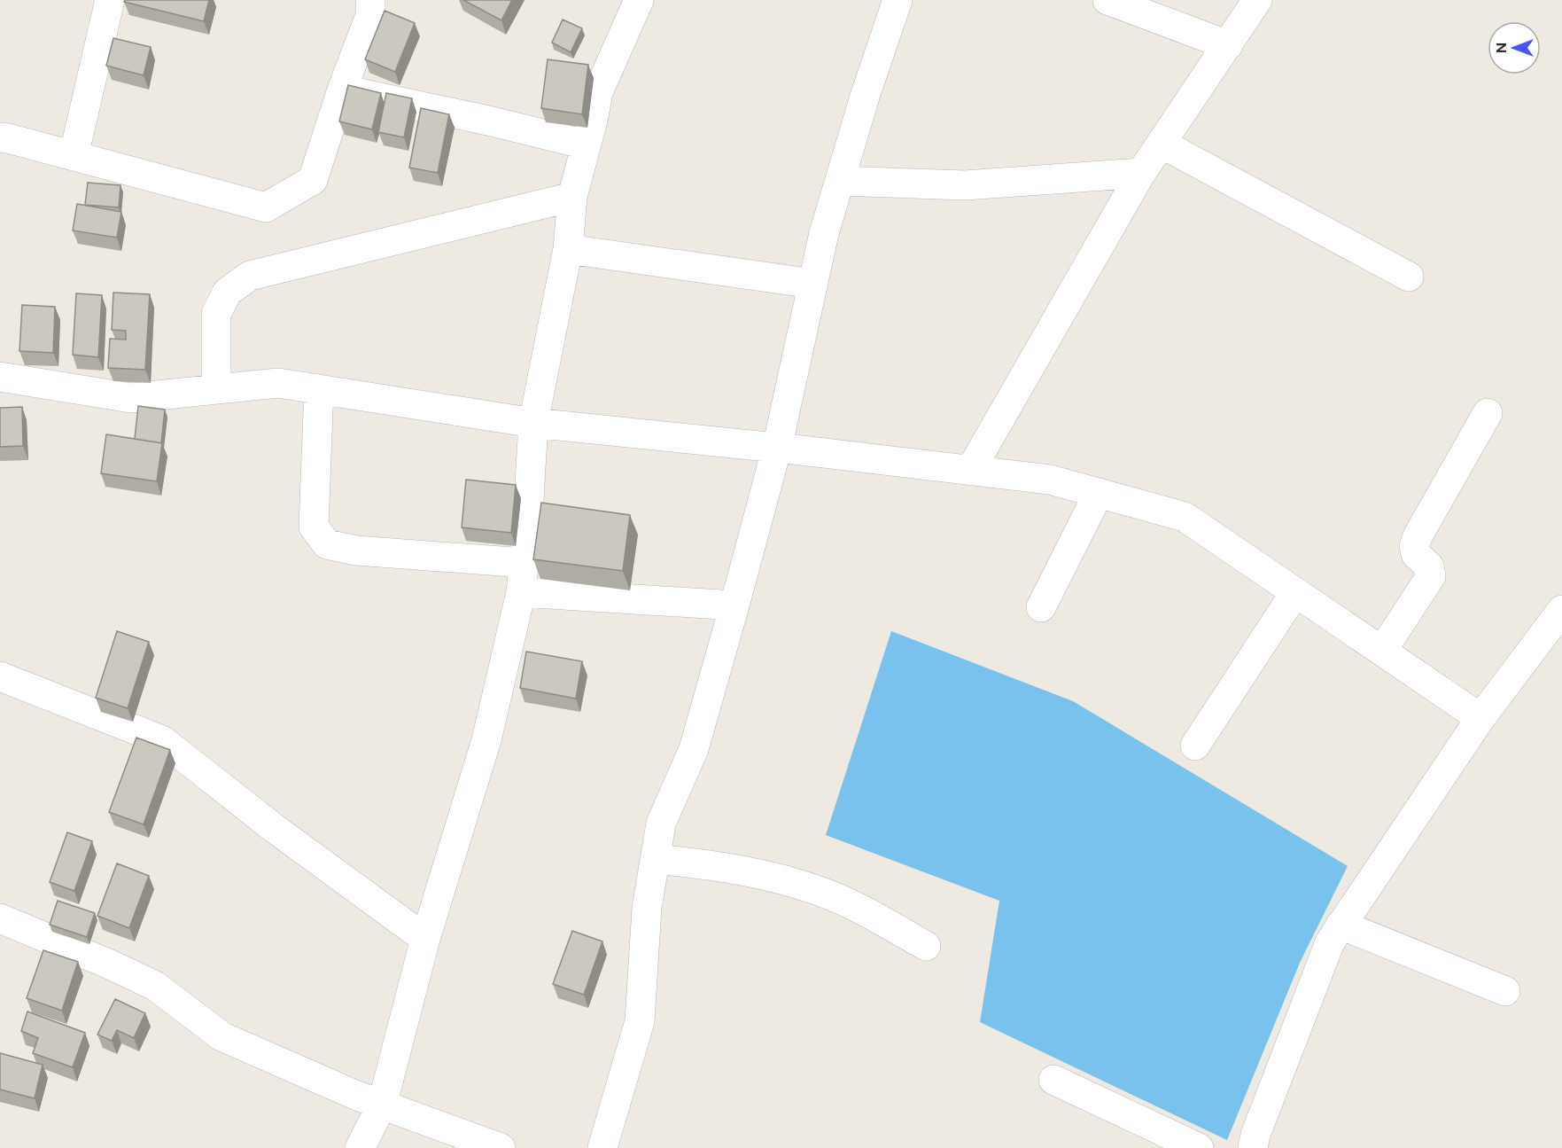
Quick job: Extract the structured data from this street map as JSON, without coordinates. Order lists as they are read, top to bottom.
{
  "north": "left"
}
